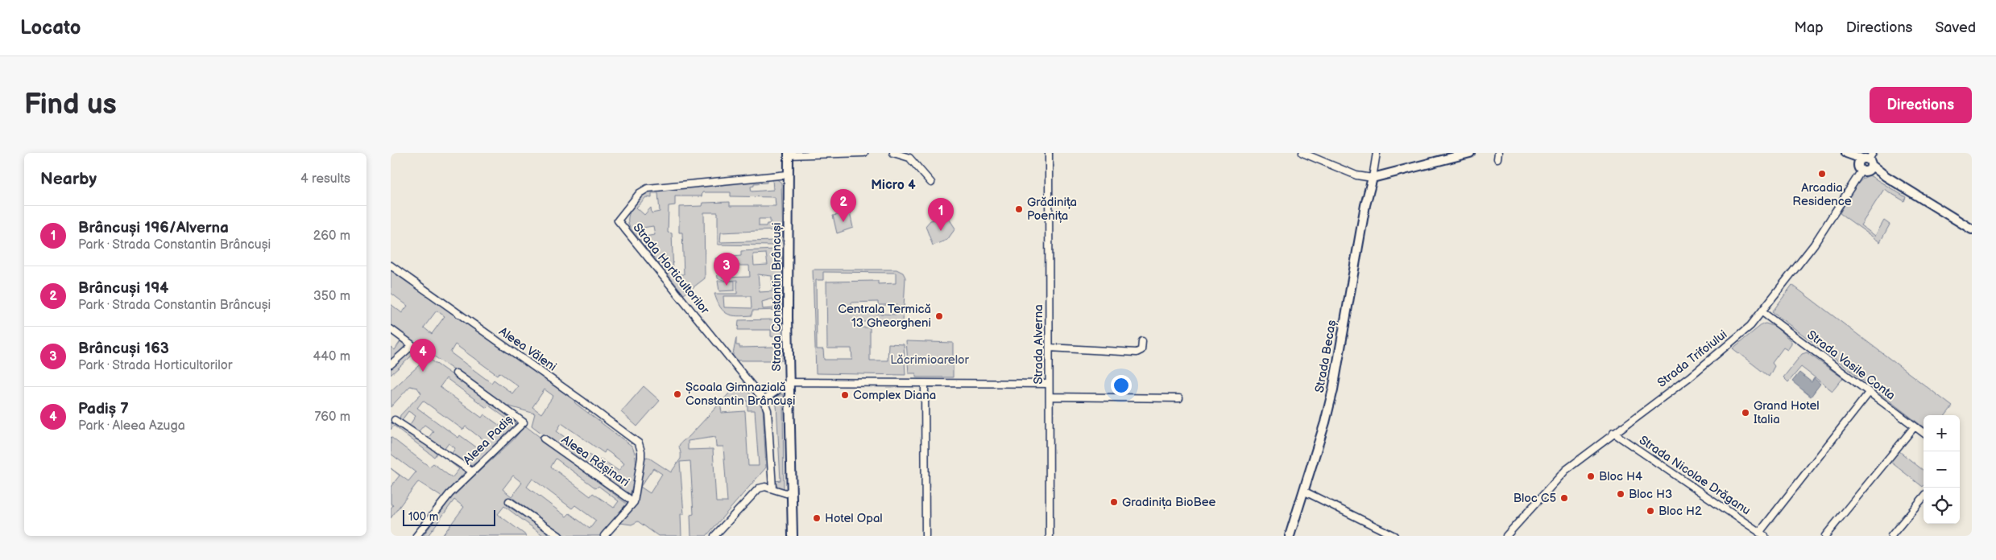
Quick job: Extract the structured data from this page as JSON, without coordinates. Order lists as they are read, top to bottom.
{
  "streets": {
    "main road": ["Strada Constantin Brâncuși", "Strada Becaș"],
    "street": [
      "Strada Horticultorilor",
      "Strada Alverna",
      "Aleea Văleni",
      "Strada Trifoiului",
      "Strada Vasile Conta",
      "Aleea Padiș",
      "Aleea Rășinari",
      "Strada Nicolae Drăganu"
    ]
  },
  "crossings": [
    ["Strada Horticultorilor", "Strada Constantin Brâncuși"],
    ["Aleea Văleni", "Aleea Rășinari"],
    ["Strada Trifoiului", "Strada Vasile Conta"],
    ["Strada Trifoiului", "Strada Nicolae Drăganu"]
  ],
  "districts": ["Micro 4"],
  "parks": ["Lăcrimioarelor"],
  "places": [
    "Arcadia Residence",
    "Grădinița Poenița",
    "Centrala Termică 13 Gheorgheni",
    "Școala Gimnazială Constantin Brâncuși",
    "Complex Diana",
    "Grand Hotel Italia",
    "Bloc H4",
    "Bloc H3",
    "Bloc C5",
    "Gradinița BioBee",
    "Bloc H2",
    "Hotel Opal"
  ],
  "scale_bar": "100 m",
  "page": {
    "header": "Locato",
    "nav": ["Map", "Directions", "Saved"],
    "buttons": "Directions",
    "title": "Find us",
    "heading": ["Nearby", "4 results"],
    "pins": [
      "2",
      "1",
      "3",
      "4"
    ],
    "list": [
      {
        "mark": "1",
        "name": "Brâncuși 196/Alverna",
        "note": "Park · Strada Constantin Brâncuși",
        "value": "260 m"
      },
      {
        "mark": "2",
        "name": "Brâncuși 194",
        "note": "Park · Strada Constantin Brâncuși",
        "value": "350 m"
      },
      {
        "mark": "3",
        "name": "Brâncuși 163",
        "note": "Park · Strada Horticultorilor",
        "value": "440 m"
      },
      {
        "mark": "4",
        "name": "Padiș 7",
        "note": "Park · Aleea Azuga",
        "value": "760 m"
      }
    ],
    "map_buttons": ["+", "−"],
    "scale": "100 m"
  }
}
